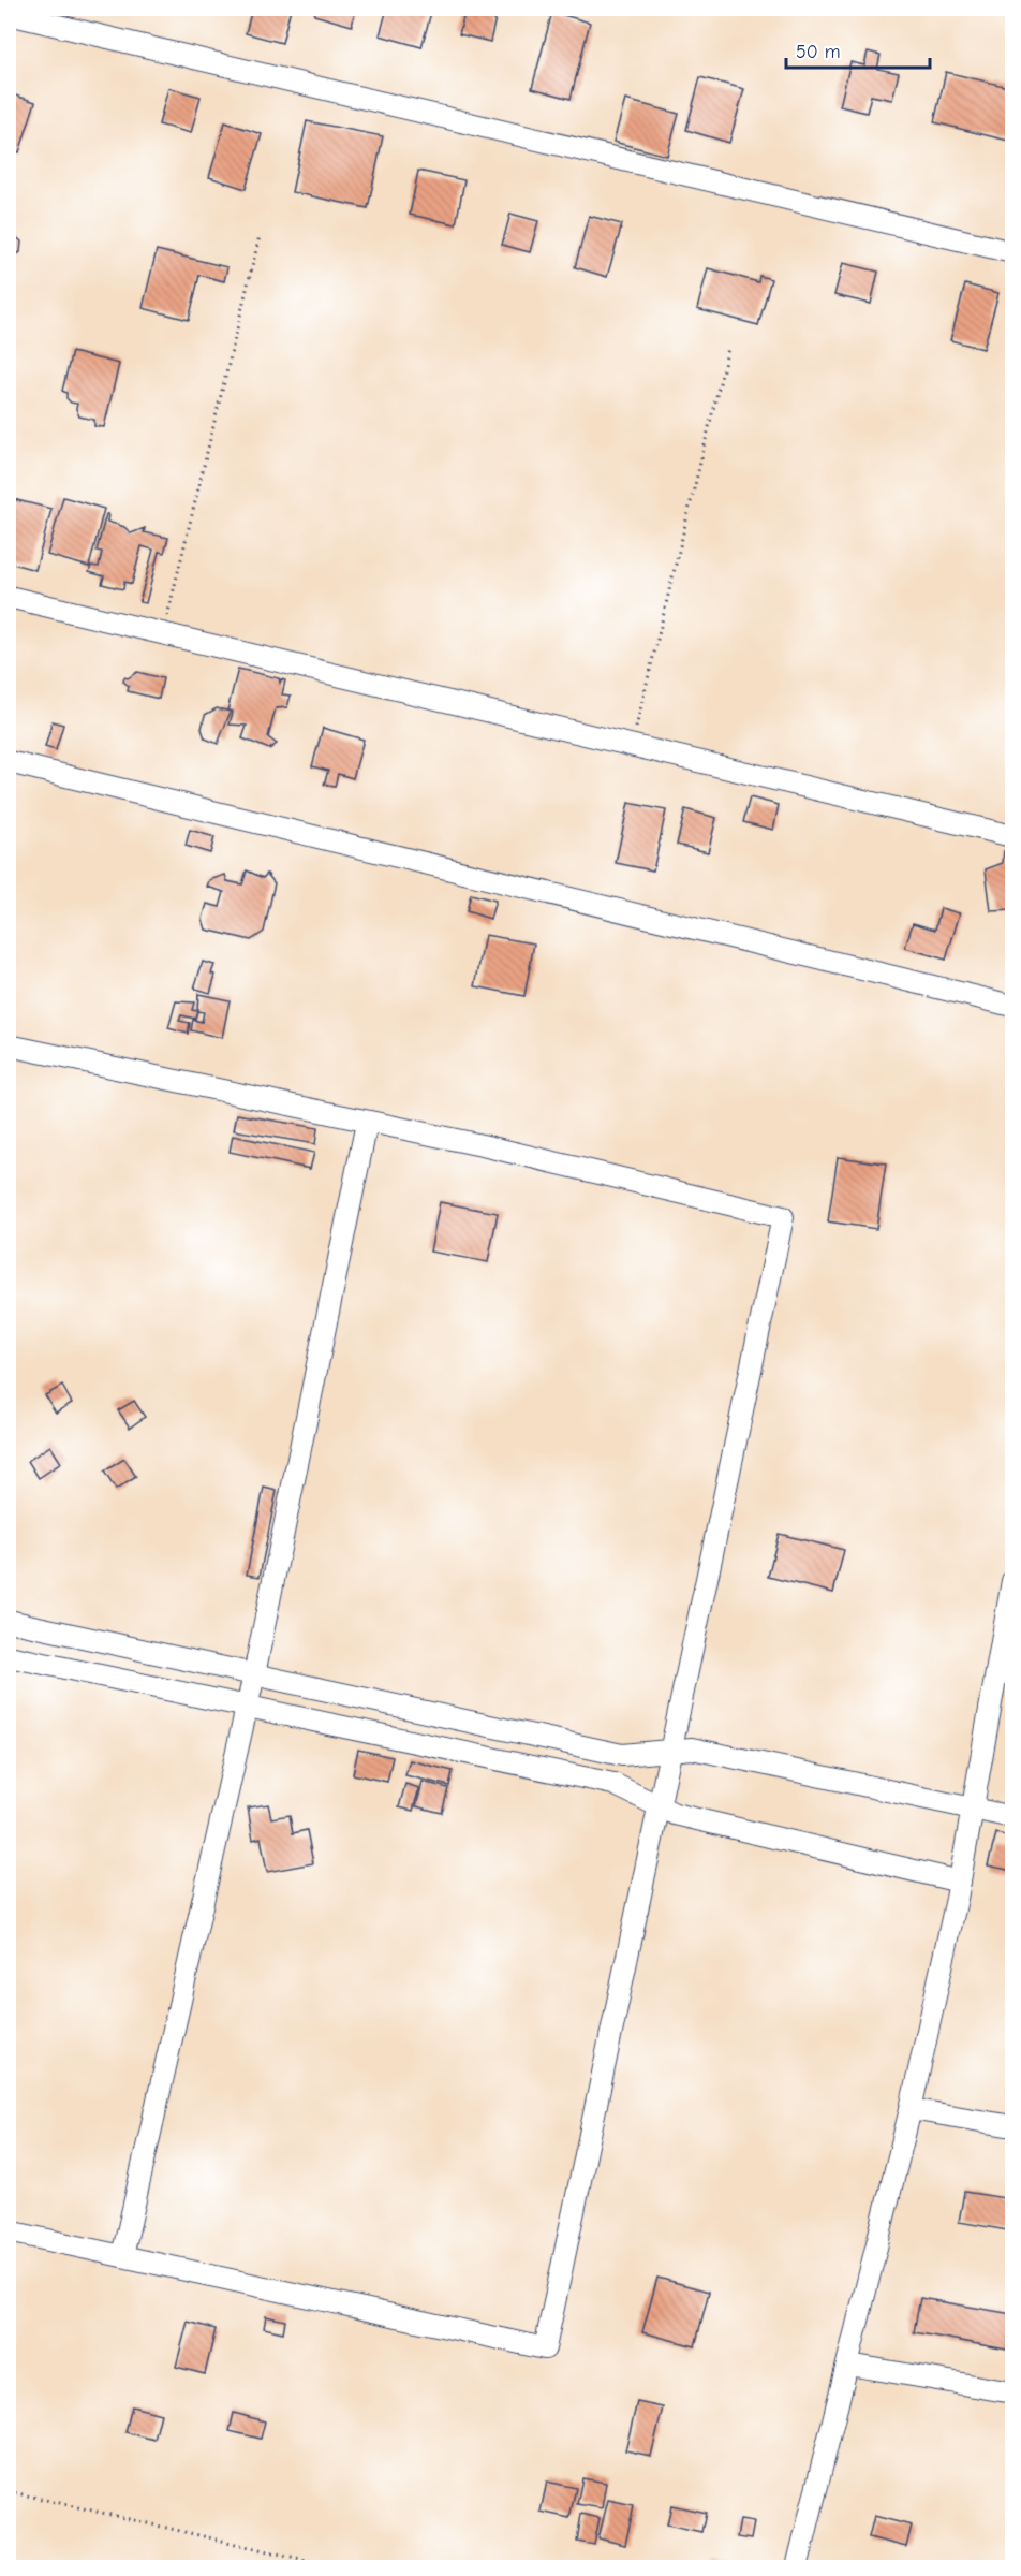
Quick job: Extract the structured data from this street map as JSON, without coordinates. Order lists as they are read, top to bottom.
{
  "scale_bar": "50 m"
}
